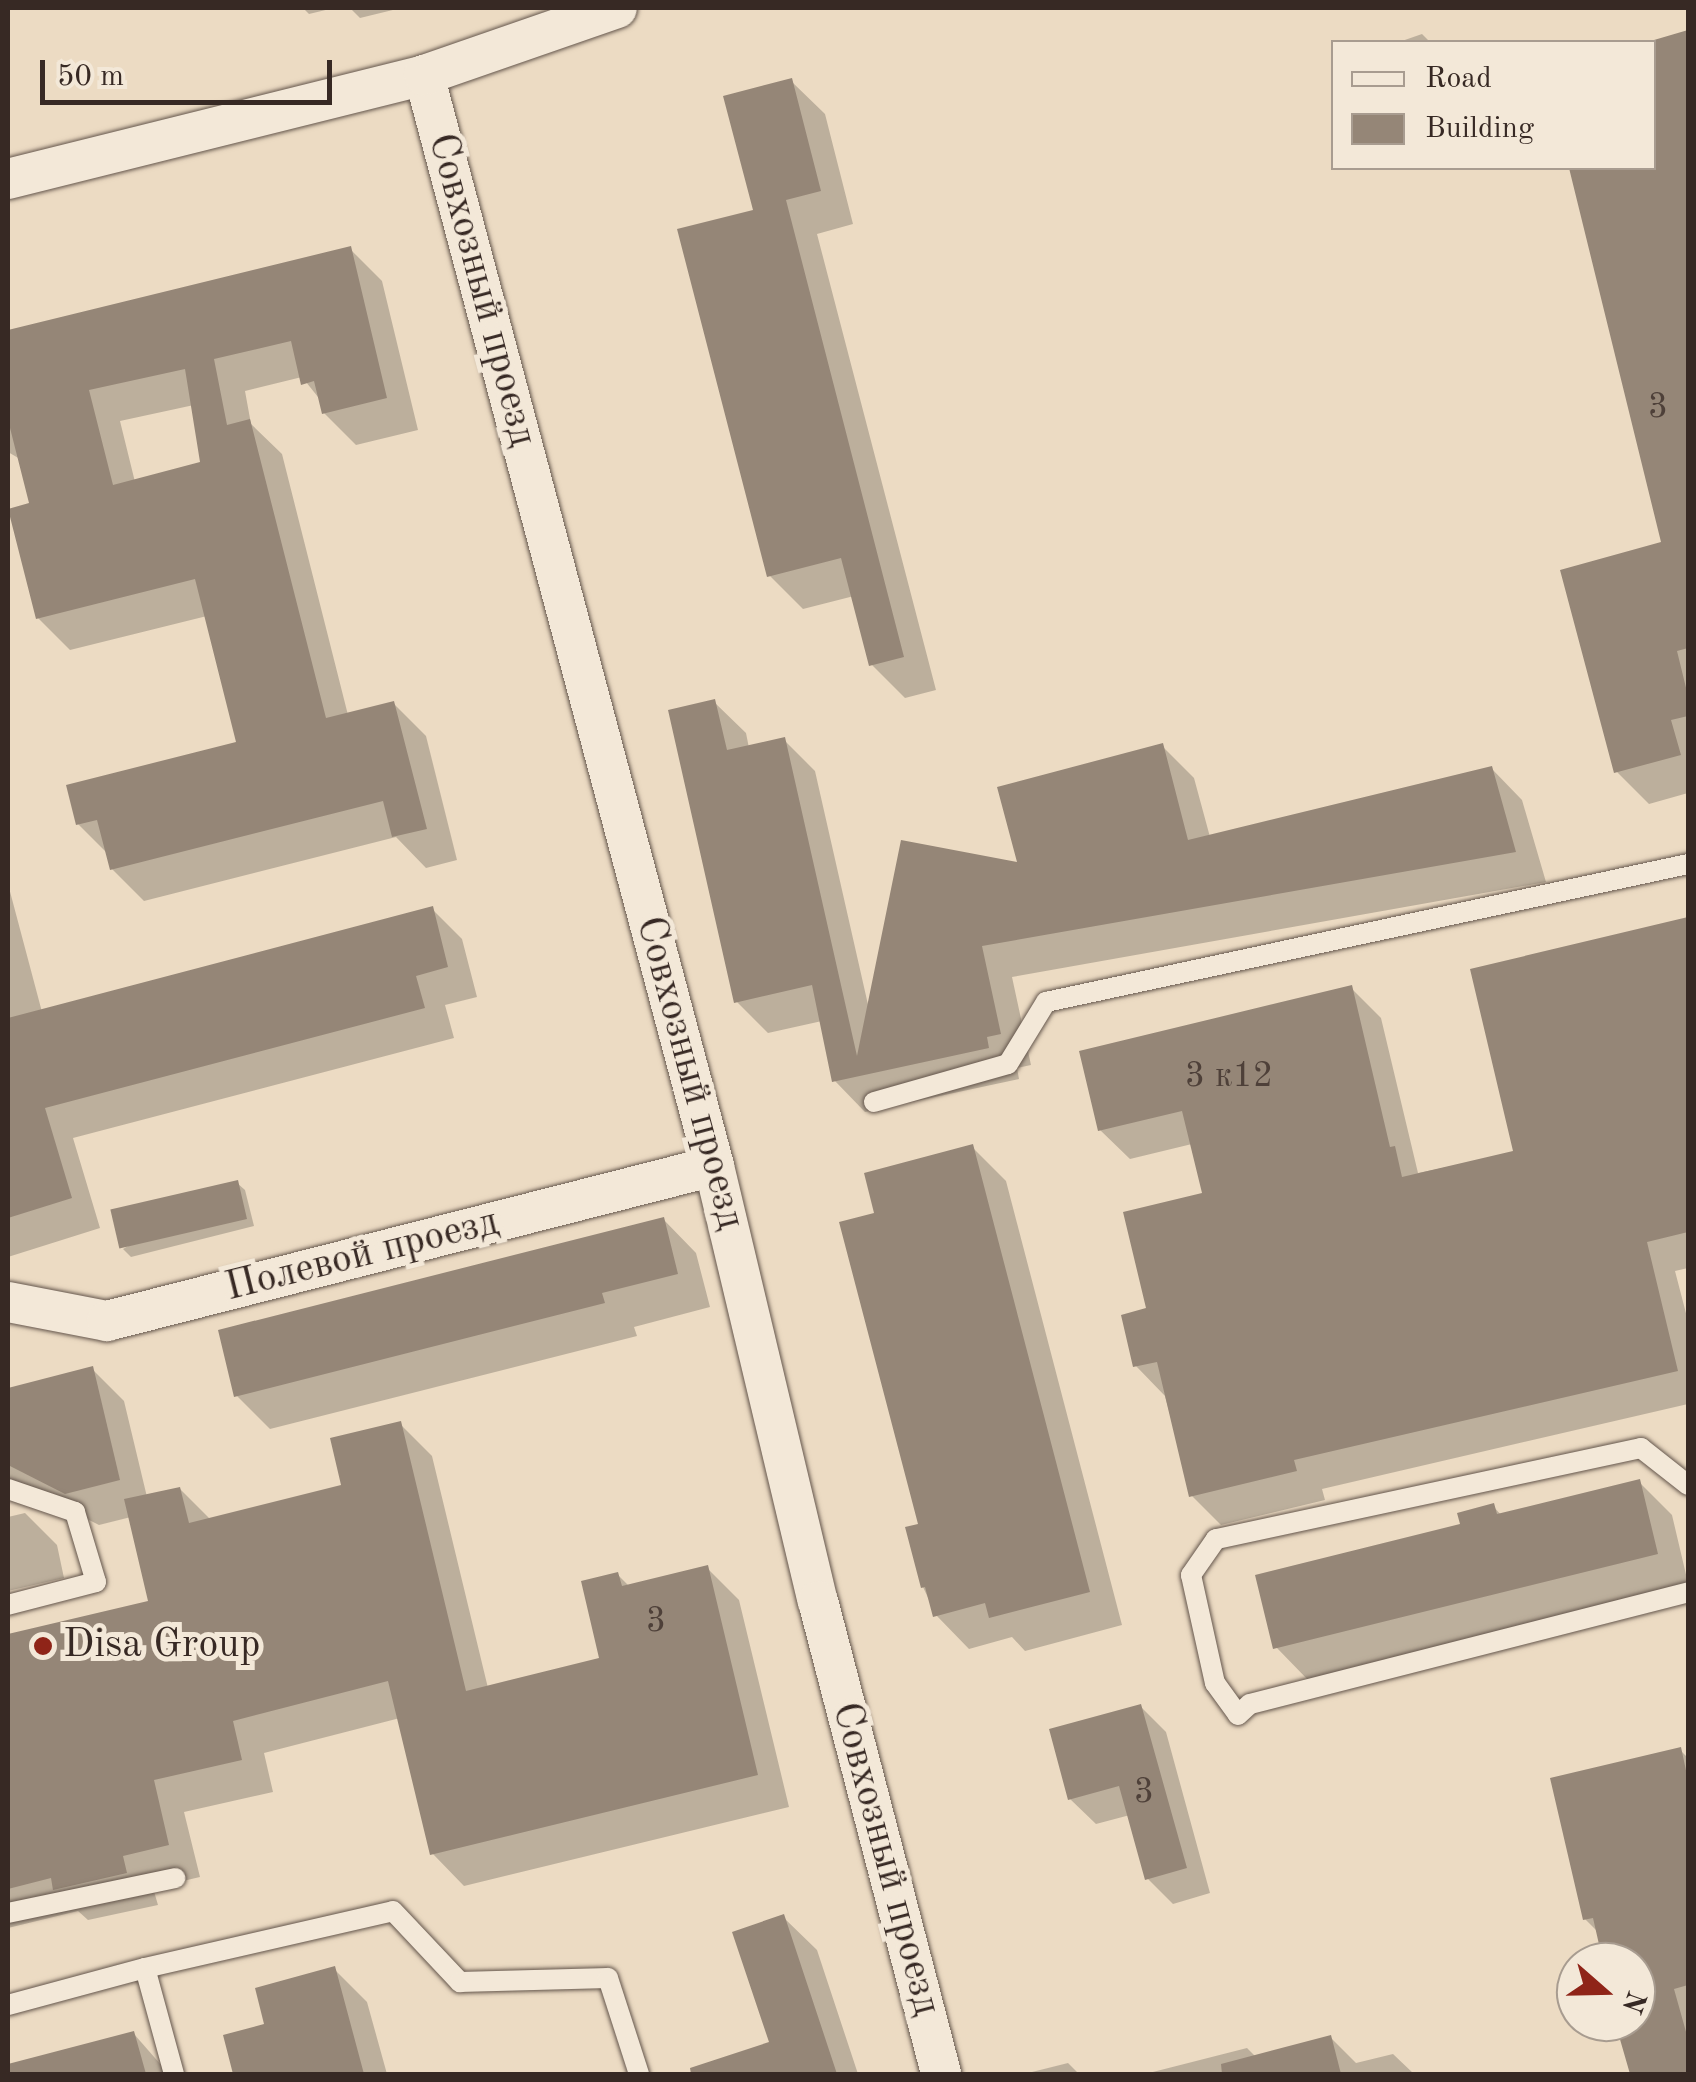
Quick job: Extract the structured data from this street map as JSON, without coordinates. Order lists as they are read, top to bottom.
{
  "streets": {
    "street": ["Совхозный проезд", "Полевой проезд"]
  },
  "crossings": [
    ["Совхозный проезд", "Полевой проезд"]
  ],
  "places": ["Disa Group"],
  "house_numbers": [
    "3",
    "3 к12",
    "3",
    "3"
  ],
  "legend": ["Road", "Building"],
  "scale_bar": "50 m",
  "north": "right"
}
